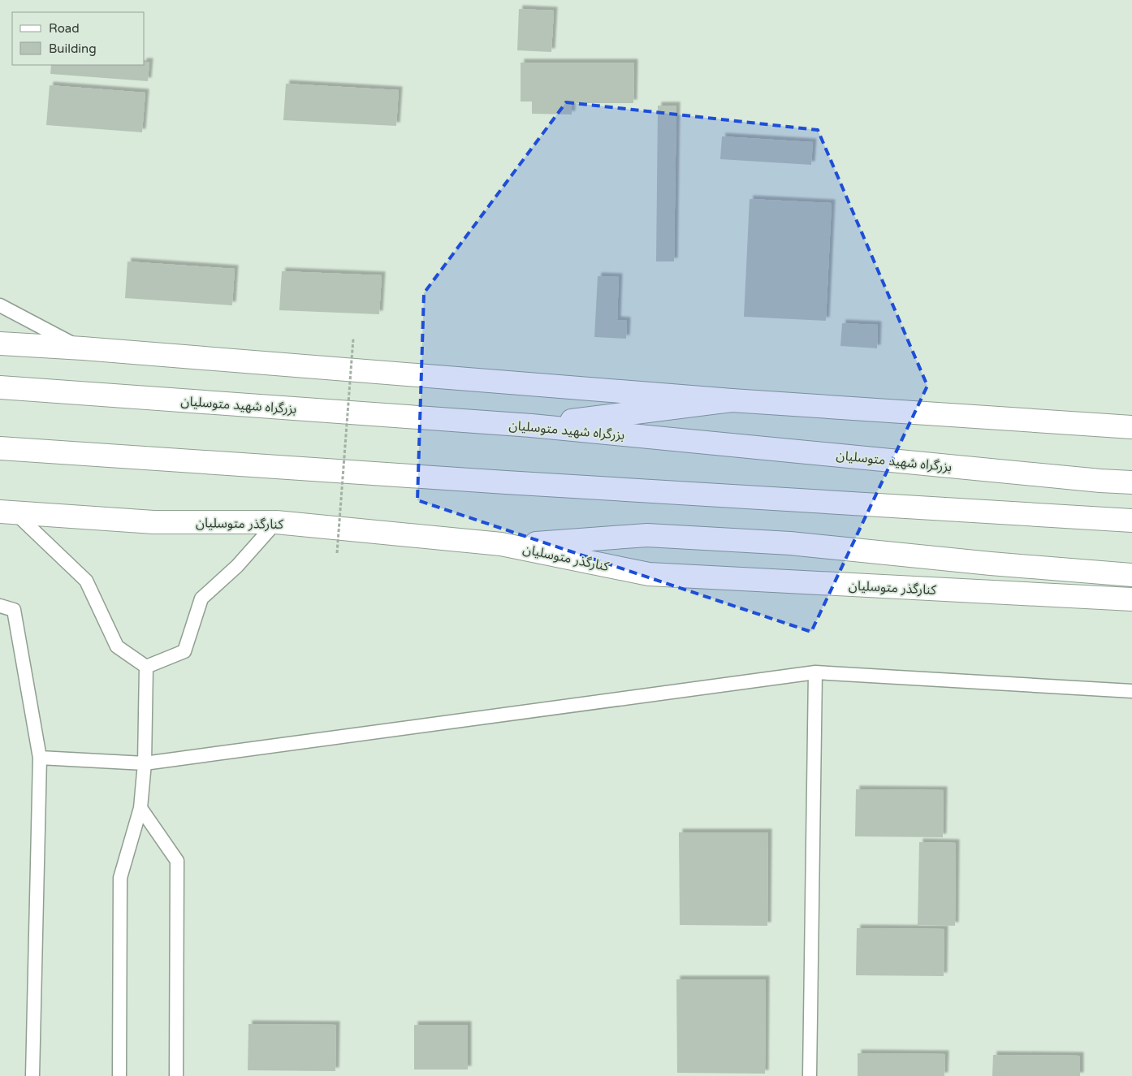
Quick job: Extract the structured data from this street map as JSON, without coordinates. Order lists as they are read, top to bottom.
{
  "streets": {
    "main road": ["بزرگراه شهید متوسلیان", "کنارگذر متوسلیان"]
  },
  "legend": ["Road", "Building"]
}
